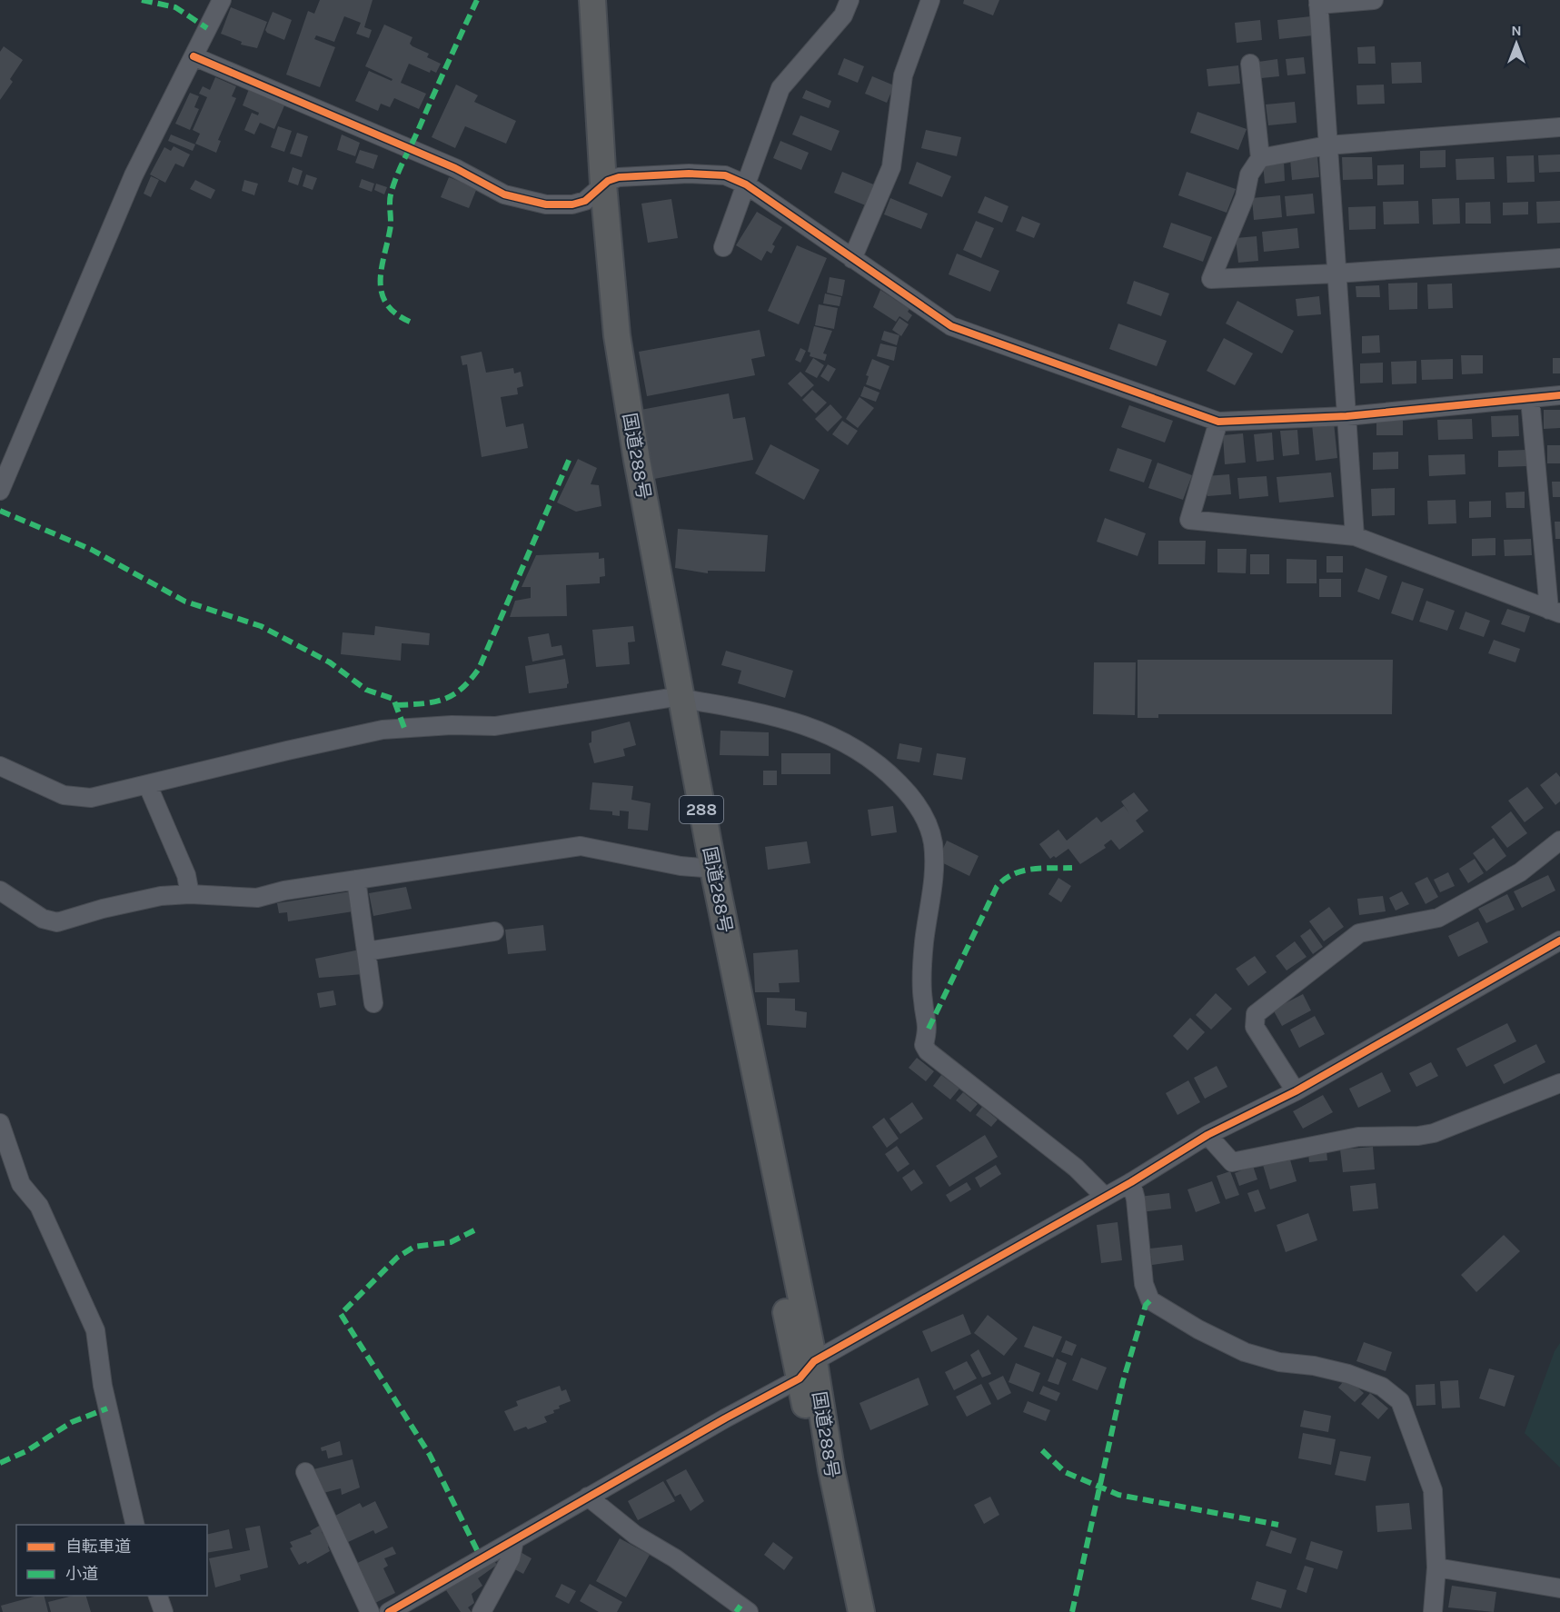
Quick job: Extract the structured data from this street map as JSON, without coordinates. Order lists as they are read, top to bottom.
{
  "streets": {
    "highway": ["国道288号", "288"]
  },
  "legend": ["自転車道", "小道"],
  "north": "top"
}
